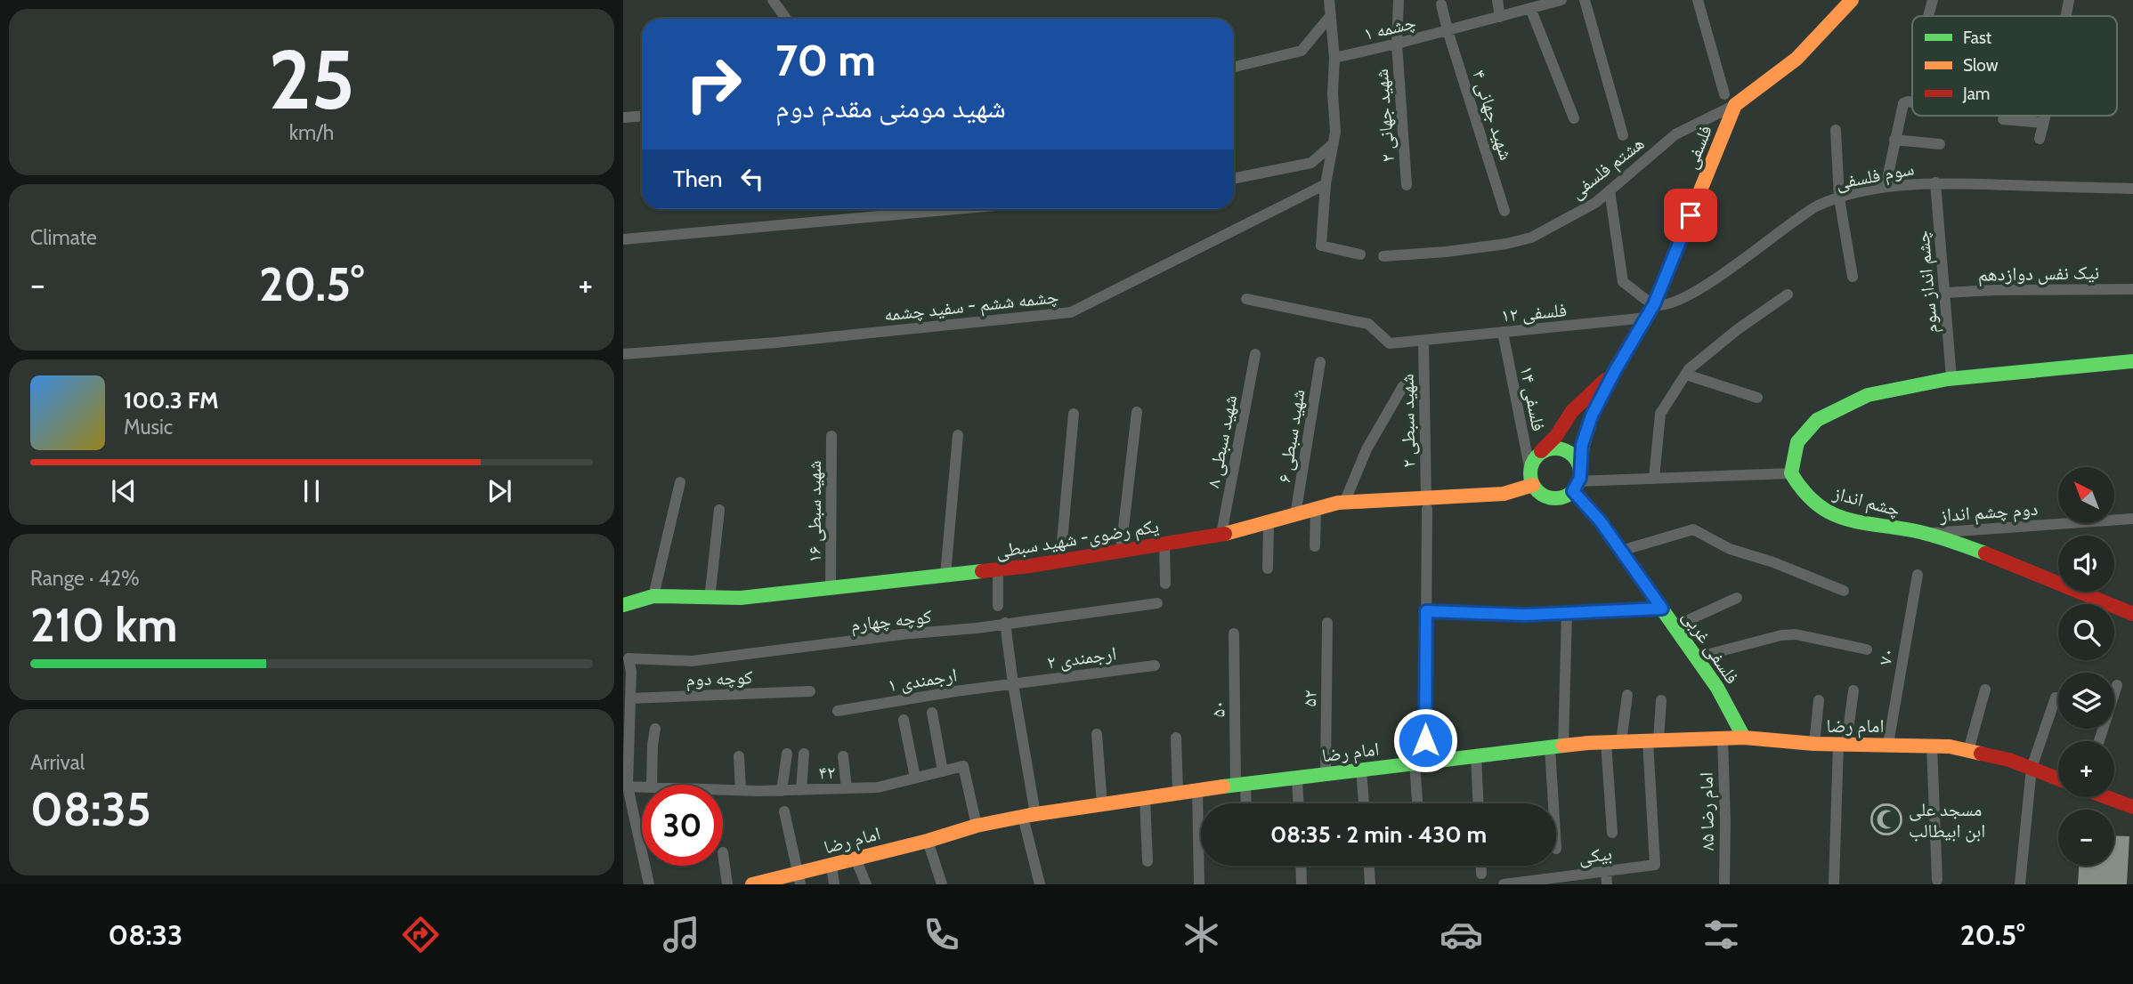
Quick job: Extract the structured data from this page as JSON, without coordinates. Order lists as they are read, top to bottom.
{
  "streets": {
    "street": [
      "چشمه ۱",
      "۴ شهید جهانی",
      "۲ شهید جهانی",
      "فلسفی",
      "هشتم فلسفی",
      "سوم فلسفی",
      "نیک نفس دوازدهم",
      "چشم انداز سوم",
      "چشمه ششم - سفید چشمه",
      "۱۲ فلسفی",
      "۱۴ فلسفی",
      "۲ شهید سبطی",
      "۶ شهید سبطی",
      "۸ شهید سبطی",
      "چشم انداز",
      "شهید سبطی ۱۶",
      "دوم چشم انداز",
      "یکم رضوی- شهید سبطی",
      "کوچه چهارم",
      "فلسفی غربی",
      "۷۰",
      "۲ ارجمندی",
      "کوچه دوم",
      "۱ ارجمندی",
      "۵۲",
      "۵۰",
      "امام رضا",
      "۴۲",
      "امام رضا ۸۵",
      "بیکی"
    ]
  },
  "crossings": [
    ["چشمه ۱", "۴ شهید جهانی"],
    ["چشمه ۱", "۲ شهید جهانی"],
    ["فلسفی", "هشتم فلسفی"],
    ["فلسفی", "سوم فلسفی"],
    ["فلسفی", "۱۲ فلسفی"],
    ["سوم فلسفی", "چشم انداز سوم"],
    ["نیک نفس دوازدهم", "چشم انداز سوم"],
    ["۱۲ فلسفی", "۱۴ فلسفی"],
    ["۱۲ فلسفی", "۲ شهید سبطی"],
    ["۱۴ فلسفی", "یکم رضوی- شهید سبطی"],
    ["۱۴ فلسفی", "فلسفی غربی"],
    ["۲ شهید سبطی", "یکم رضوی- شهید سبطی"],
    ["۲ شهید سبطی", "امام رضا"],
    ["۶ شهید سبطی", "یکم رضوی- شهید سبطی"],
    ["۸ شهید سبطی", "یکم رضوی- شهید سبطی"],
    ["چشم انداز", "دوم چشم انداز"],
    ["شهید سبطی ۱۶", "یکم رضوی- شهید سبطی"],
    ["یکم رضوی- شهید سبطی", "فلسفی غربی"],
    ["فلسفی غربی", "امام رضا"],
    ["۷۰", "امام رضا"],
    ["۲ ارجمندی", "۱ ارجمندی"],
    ["۵۲", "امام رضا"],
    ["۵۰", "امام رضا"],
    ["امام رضا", "۴۲"],
    ["امام رضا", "امام رضا ۸۵"],
    ["امام رضا", "بیکی"]
  ],
  "places": {
    "mosque": ["مسجد علی ابن ابیطالب"]
  },
  "legend": ["Fast", "Slow", "Jam"],
  "north": "top left",
  "page": {
    "tile": [
      ["25", "km/h"],
      "Climate",
      ["Range · 42%", "210 km"],
      ["Arrival", "08:35"]
    ],
    "turn": ["70 m", "شهید مومنی مقدم دوم"],
    "then": "Then",
    "heat": ["−", "20.5°", "+"],
    "song": ["100.3 FM", "Music"],
    "map_buttons": ["+", "−"],
    "limit": "30",
    "trip": "08:35 · 2 min · 430 m",
    "tabs": ["08:33", "20.5°"]
  }
}
